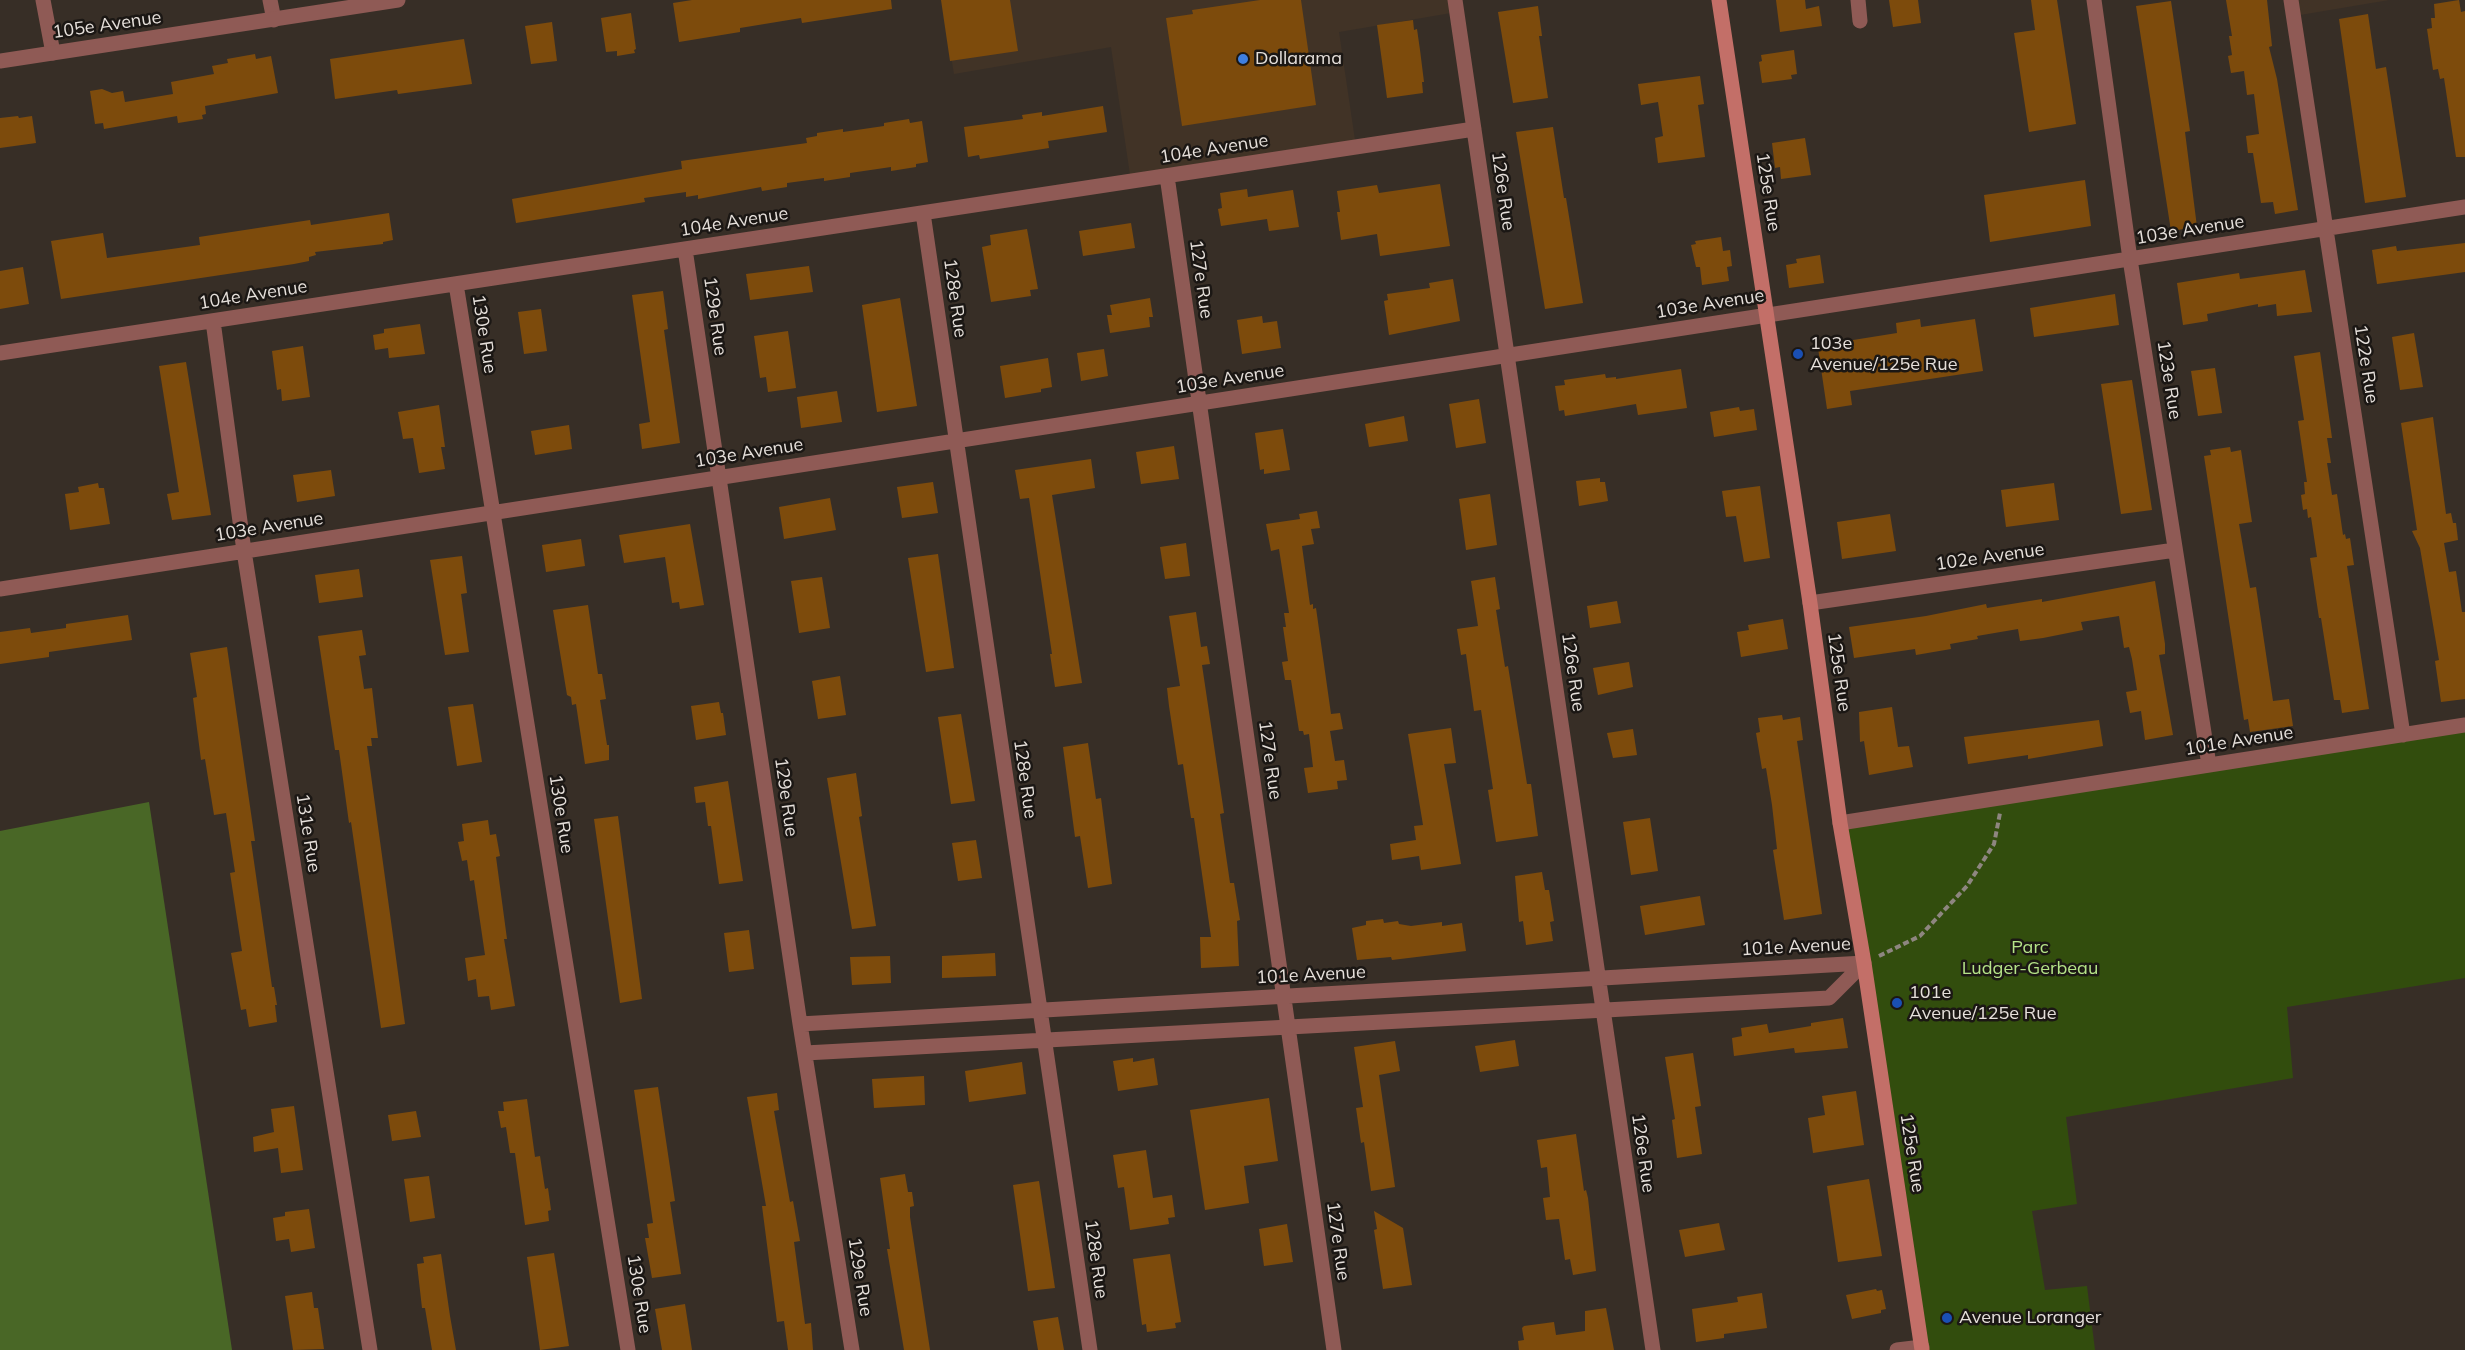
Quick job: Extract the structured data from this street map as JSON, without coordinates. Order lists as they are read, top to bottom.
{
  "streets": {
    "main road": ["125e Rue"],
    "street": [
      "105e Avenue",
      "104e Avenue",
      "126e Rue",
      "103e Avenue",
      "127e Rue",
      "128e Rue",
      "129e Rue",
      "130e Rue",
      "122e Rue",
      "123e Rue",
      "102e Avenue",
      "101e Avenue",
      "131e Rue"
    ]
  },
  "crossings": [
    ["104e Avenue", "126e Rue"],
    ["104e Avenue", "127e Rue"],
    ["104e Avenue", "128e Rue"],
    ["104e Avenue", "129e Rue"],
    ["104e Avenue", "130e Rue"],
    ["104e Avenue", "131e Rue"],
    ["126e Rue", "103e Avenue"],
    ["126e Rue", "101e Avenue"],
    ["125e Rue", "103e Avenue"],
    ["125e Rue", "102e Avenue"],
    ["125e Rue", "101e Avenue"],
    ["103e Avenue", "127e Rue"],
    ["103e Avenue", "128e Rue"],
    ["103e Avenue", "129e Rue"],
    ["103e Avenue", "130e Rue"],
    ["103e Avenue", "122e Rue"],
    ["103e Avenue", "123e Rue"],
    ["103e Avenue", "131e Rue"],
    ["127e Rue", "101e Avenue"],
    ["128e Rue", "101e Avenue"],
    ["129e Rue", "101e Avenue"],
    ["122e Rue", "101e Avenue"],
    ["123e Rue", "102e Avenue"],
    ["123e Rue", "101e Avenue"]
  ],
  "parks": ["Parc Ludger-Gerbeau"],
  "places": [
    "Dollarama",
    "103e Avenue/125e Rue",
    "101e Avenue/125e Rue",
    "Avenue Loranger"
  ]
}
